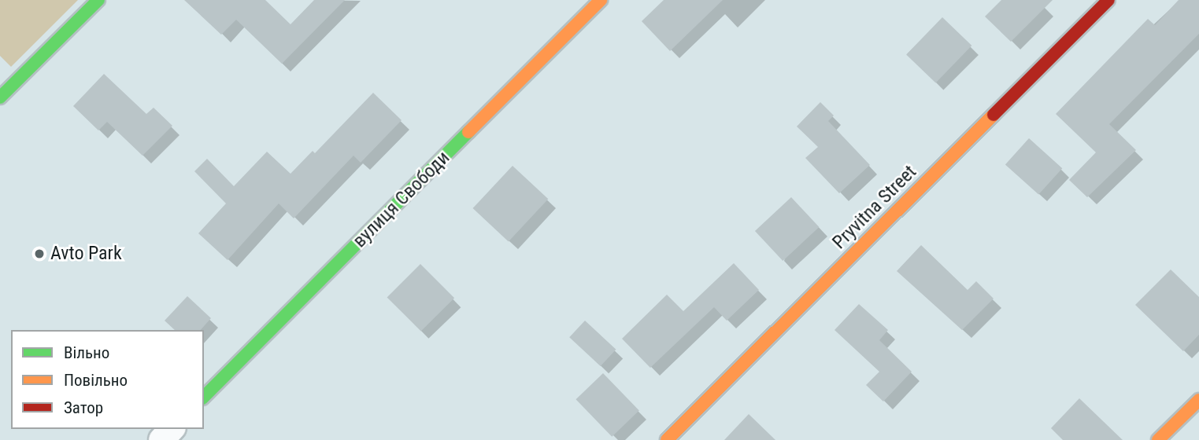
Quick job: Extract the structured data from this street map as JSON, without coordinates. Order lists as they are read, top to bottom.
{
  "streets": {
    "street": ["вулиця Свободи", "Pryvitna Street"]
  },
  "places": ["Avto Park"],
  "legend": ["Вільно", "Повільно", "Затор"]
}
